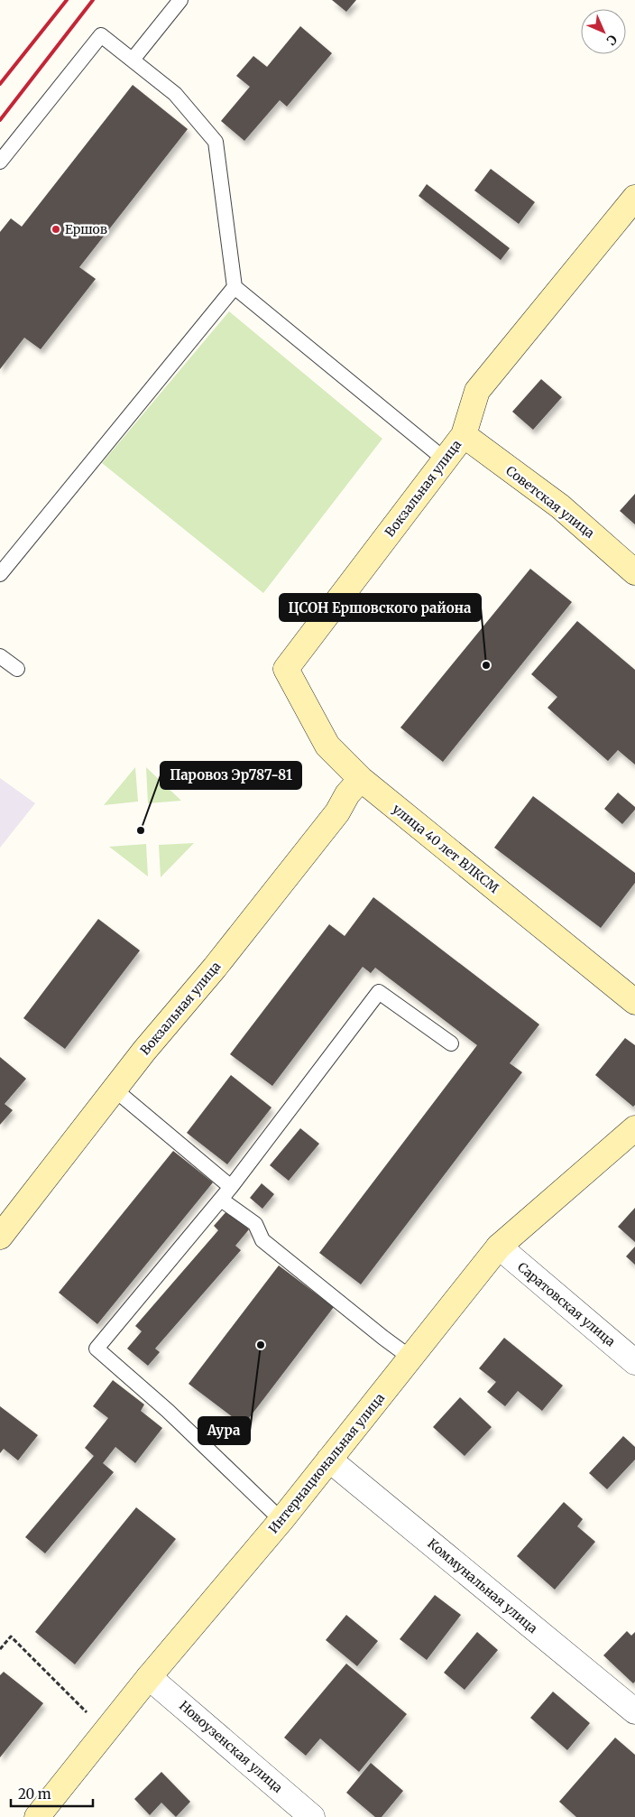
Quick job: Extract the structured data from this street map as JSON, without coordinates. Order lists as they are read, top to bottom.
{
  "streets": {
    "street": [
      "Вокзальная улица",
      "Советская улица",
      "улица 40 лет ВЛКСМ",
      "Саратовская улица",
      "Интернациональная улица",
      "Коммунальная улица",
      "Новоузенская улица"
    ]
  },
  "crossings": [
    ["Вокзальная улица", "Советская улица"],
    ["Вокзальная улица", "улица 40 лет ВЛКСМ"],
    ["Саратовская улица", "Интернациональная улица"],
    ["Интернациональная улица", "Коммунальная улица"],
    ["Интернациональная улица", "Новоузенская улица"]
  ],
  "places": [
    "Ершов",
    "ЦСОН Ершовского района",
    "Паровоз Эр787-81",
    "Аура"
  ],
  "scale_bar": "20 m",
  "north": "bottom right"
}
